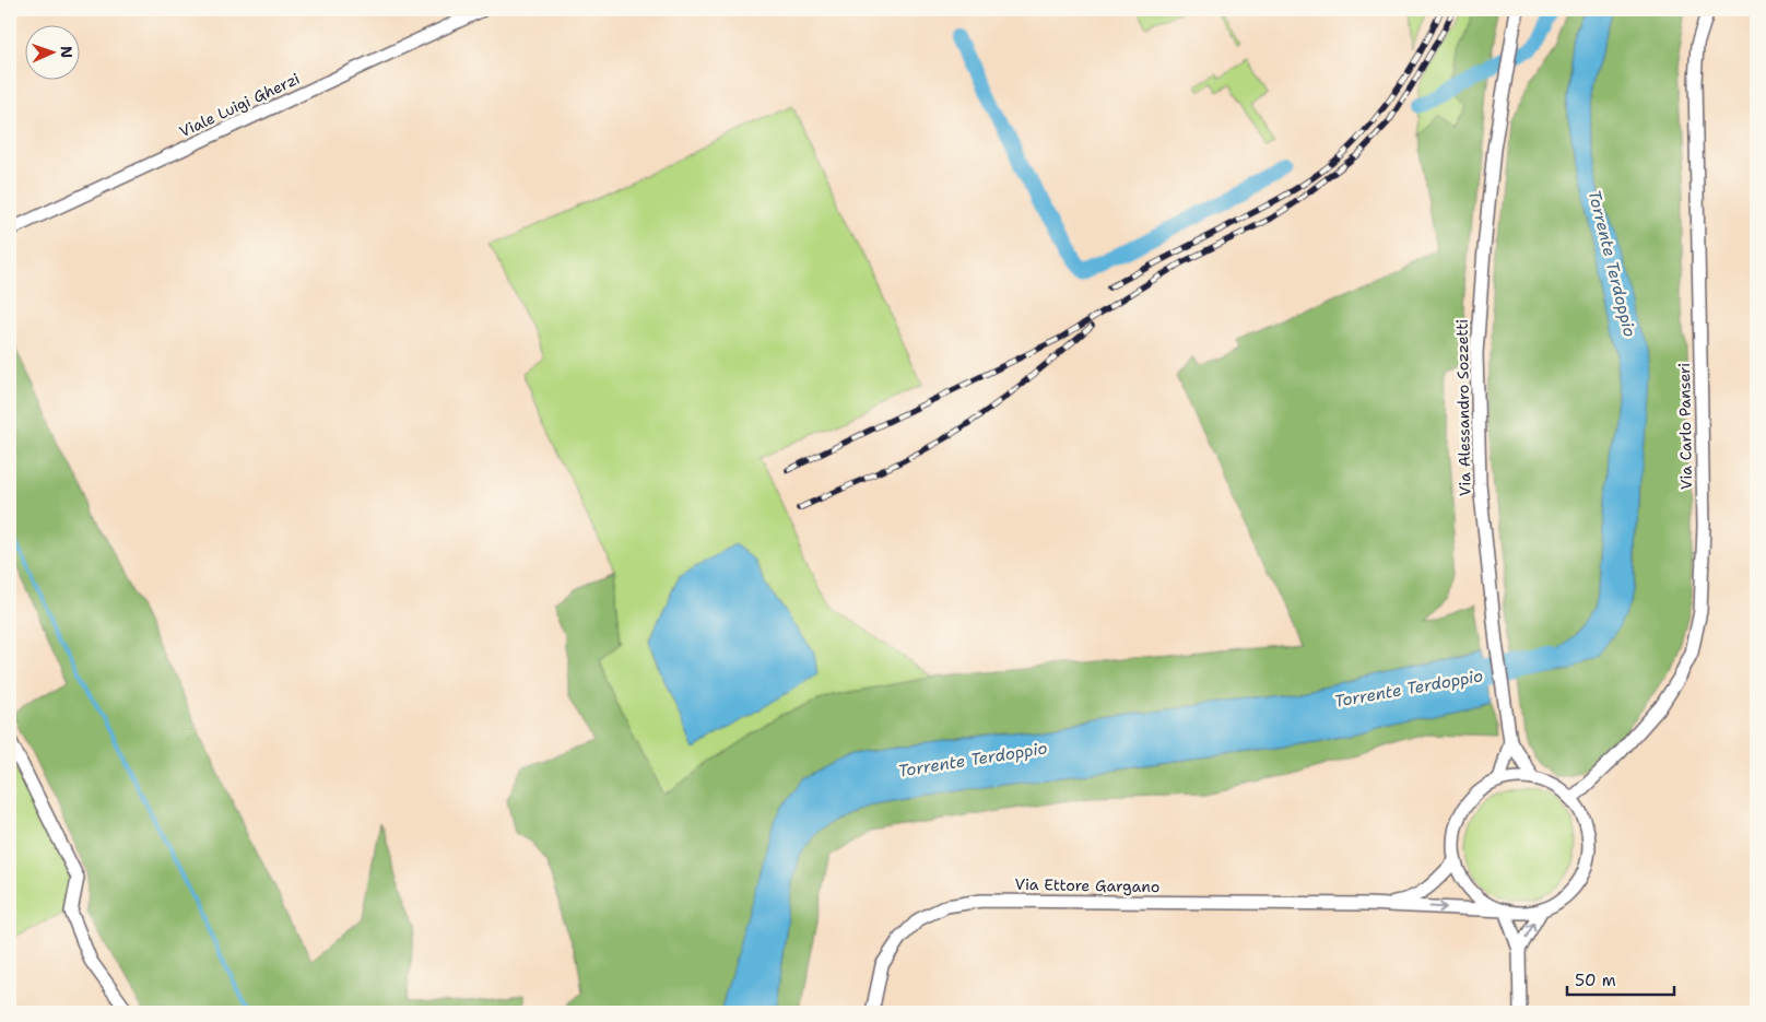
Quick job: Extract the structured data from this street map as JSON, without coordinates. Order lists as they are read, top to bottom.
{
  "streets": {
    "street": [
      "Viale Luigi Gherzi",
      "Via Alessandro Sozzetti",
      "Via Carlo Panseri",
      "Via Ettore Gargano"
    ]
  },
  "crossings": [
    ["Via Alessandro Sozzetti", "Via Carlo Panseri"],
    ["Via Alessandro Sozzetti", "Via Ettore Gargano"],
    ["Via Carlo Panseri", "Via Ettore Gargano"]
  ],
  "water": ["Torrente Terdoppio"],
  "scale_bar": "50 m",
  "north": "right"
}
